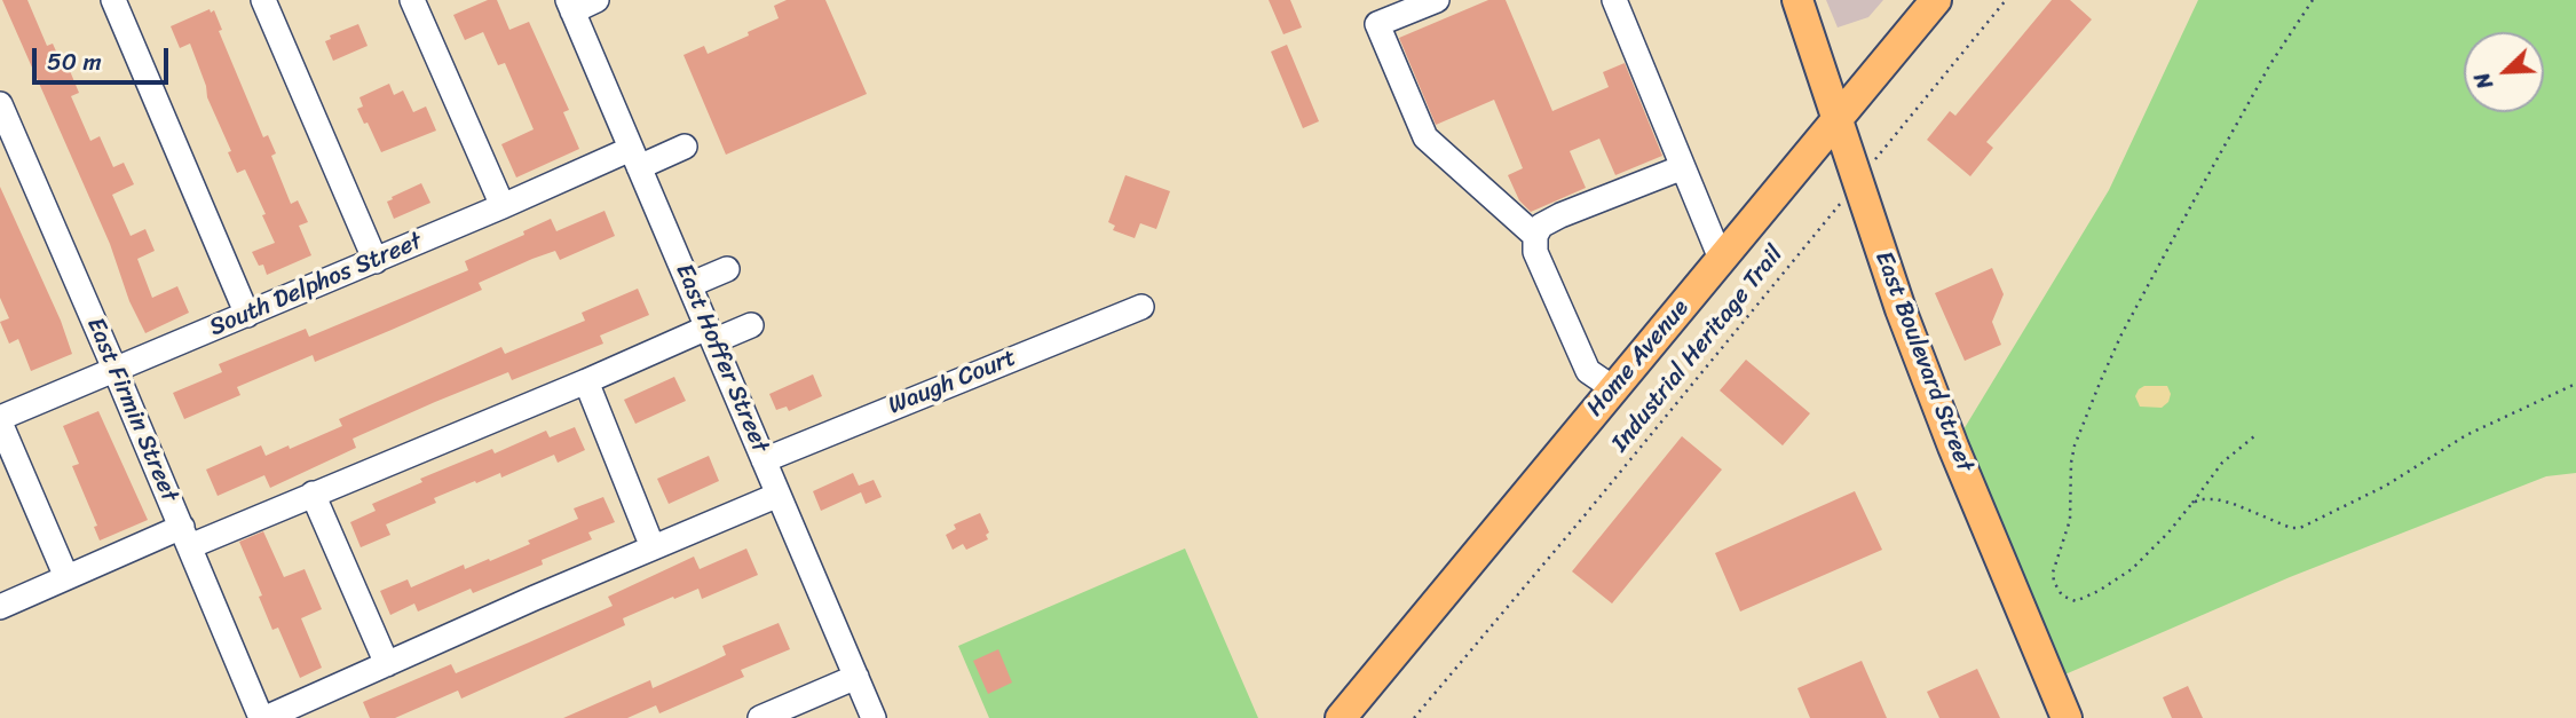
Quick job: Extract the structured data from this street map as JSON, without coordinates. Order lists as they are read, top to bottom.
{
  "streets": {
    "main road": ["Home Avenue", "East Boulevard Street"],
    "street": [
      "South Delphos Street",
      "East Hoffer Street",
      "Waugh Court",
      "East Firmin Street"
    ],
    "path": ["Industrial Heritage Trail"]
  },
  "crossings": [
    ["South Delphos Street", "East Hoffer Street"],
    ["South Delphos Street", "East Firmin Street"],
    ["Industrial Heritage Trail", "East Boulevard Street"],
    ["East Hoffer Street", "Waugh Court"],
    ["Home Avenue", "East Boulevard Street"]
  ],
  "scale_bar": "50 m",
  "north": "bottom left"
}
